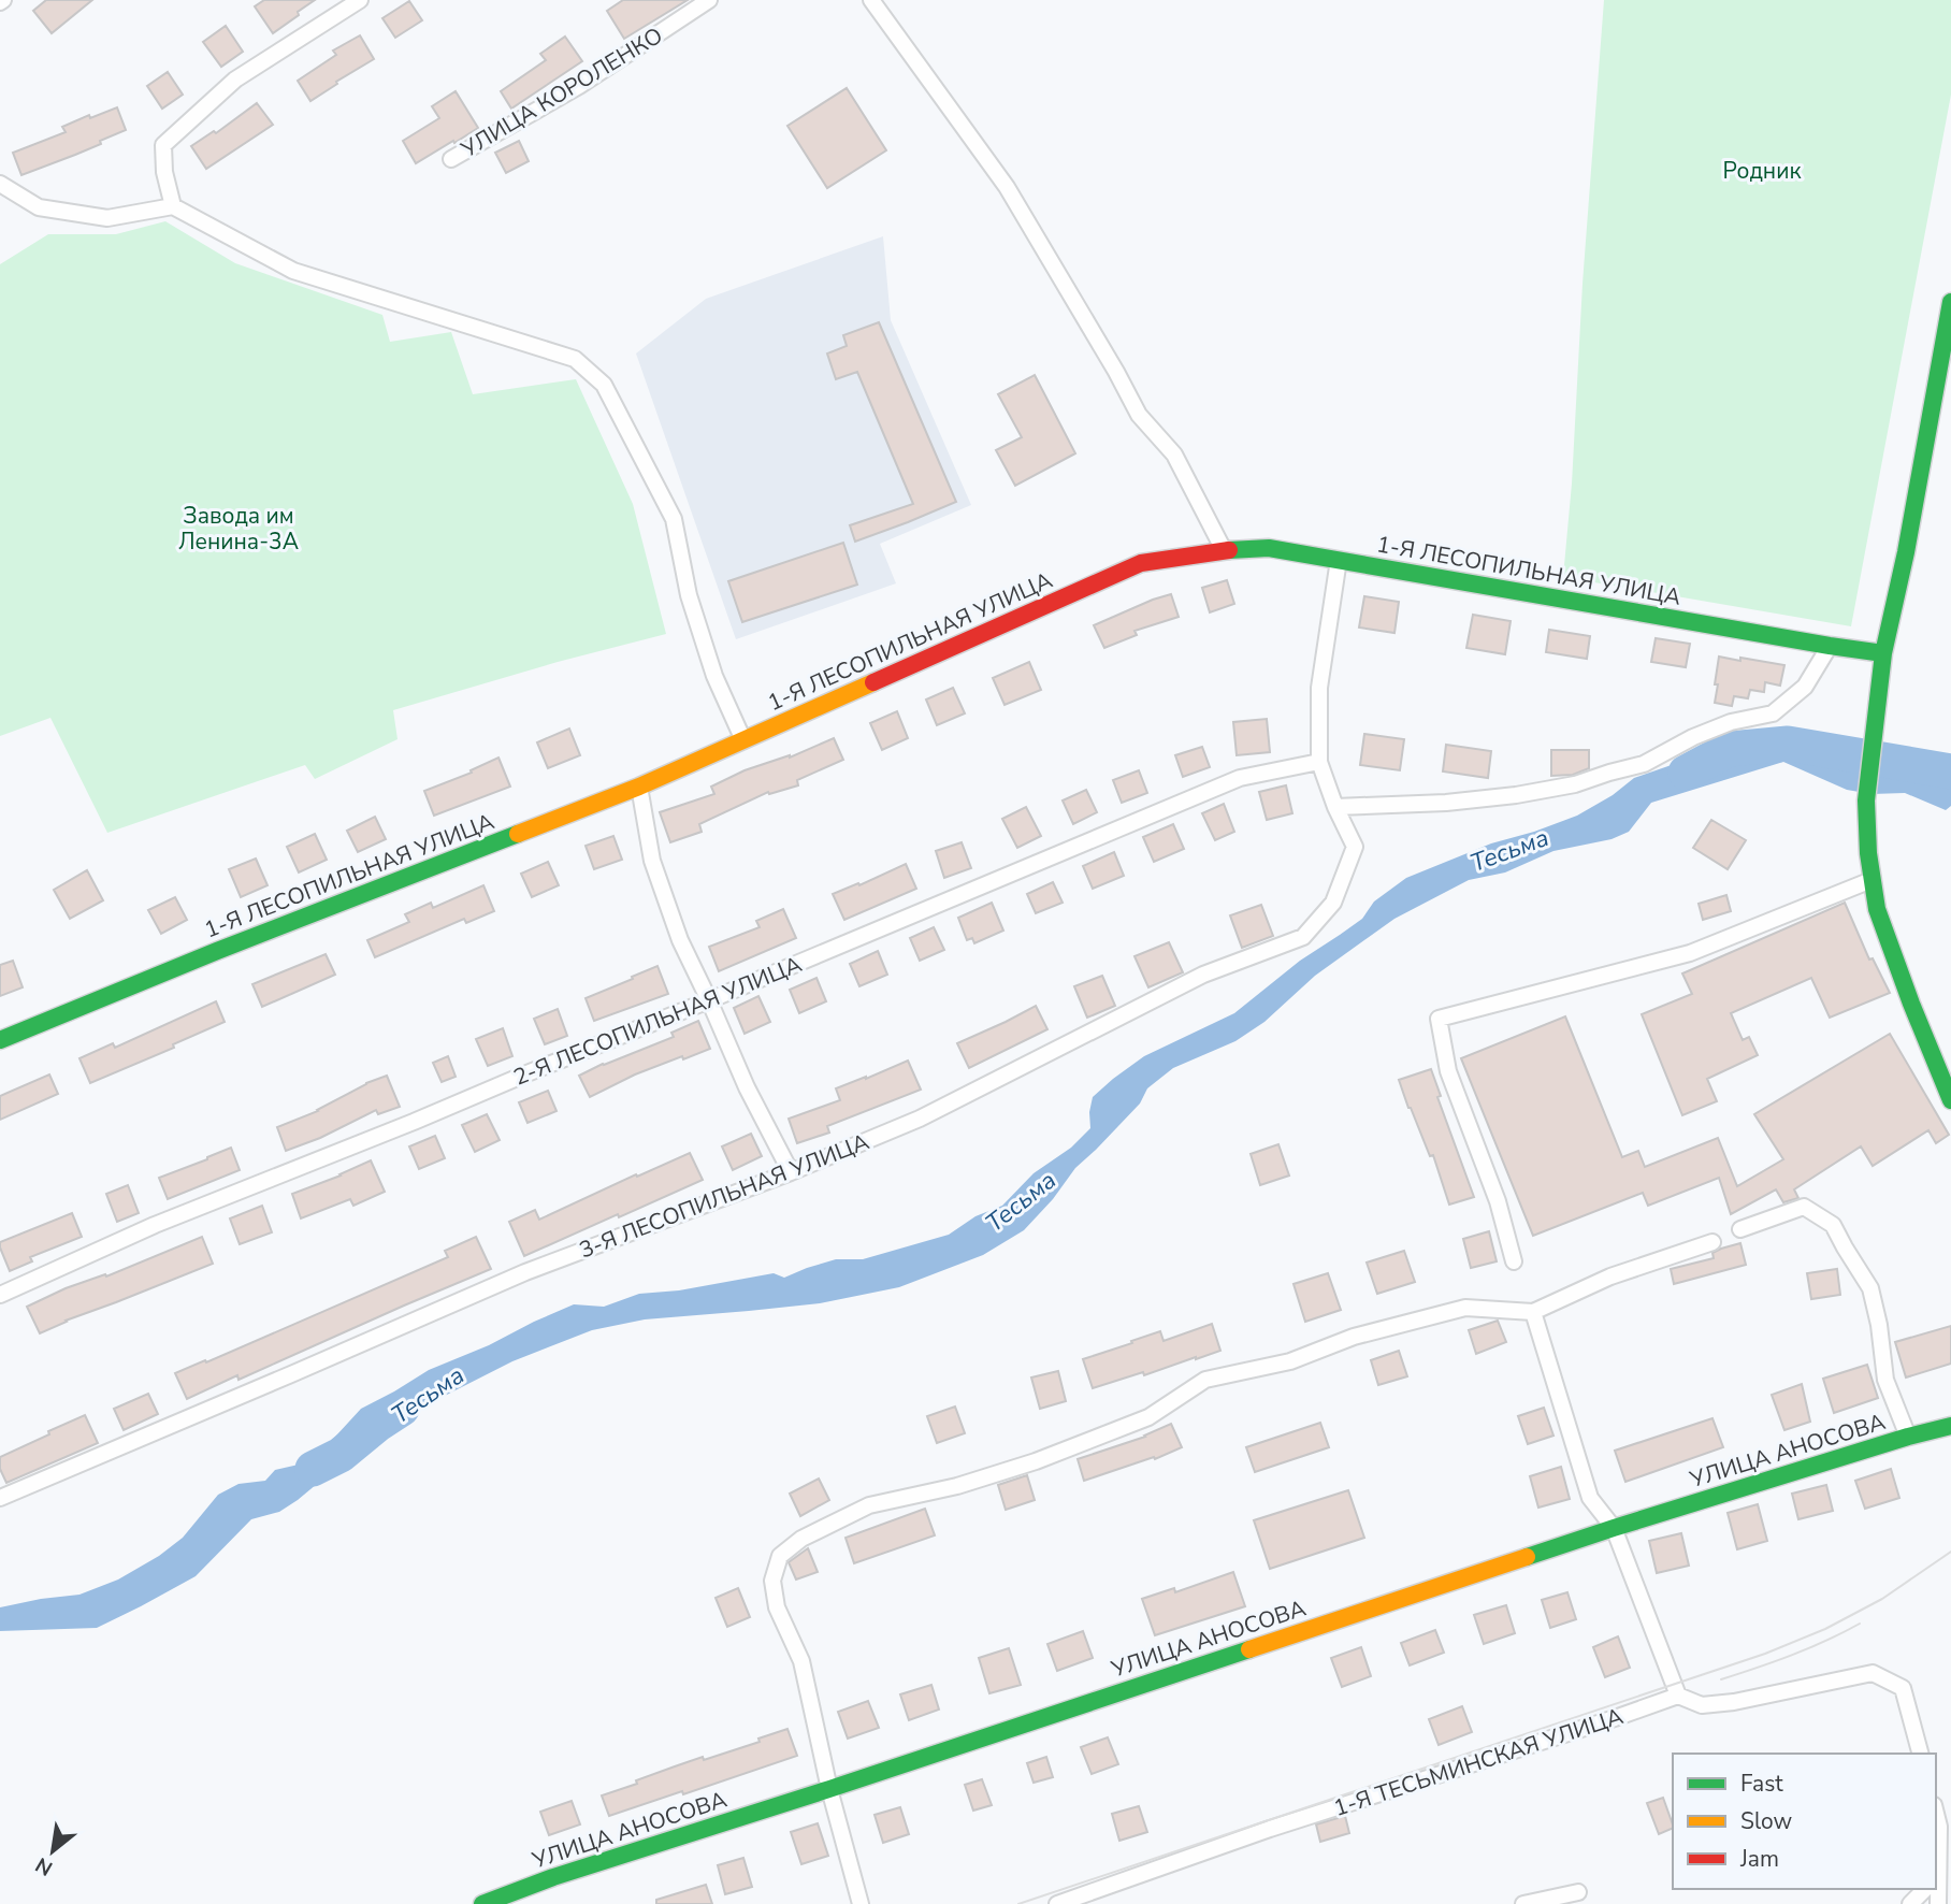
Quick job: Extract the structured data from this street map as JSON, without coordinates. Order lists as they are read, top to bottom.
{
  "streets": {
    "main road": ["1-Я ЛЕСОПИЛЬНАЯ УЛИЦА", "УЛИЦА АНОСОВА"],
    "street": [
      "УЛИЦА КОРОЛЕНКО",
      "2-Я ЛЕСОПИЛЬНАЯ УЛИЦА",
      "3-Я ЛЕСОПИЛЬНАЯ УЛИЦА",
      "1-Я ТЕСЬМИНСКАЯ УЛИЦА"
    ]
  },
  "crossings": [
    ["1-Я ЛЕСОПИЛЬНАЯ УЛИЦА", "3-Я ЛЕСОПИЛЬНАЯ УЛИЦА"],
    ["2-Я ЛЕСОПИЛЬНАЯ УЛИЦА", "3-Я ЛЕСОПИЛЬНАЯ УЛИЦА"]
  ],
  "water": ["Тесьма"],
  "parks": ["Родник", "Завода им Ленина-3А"],
  "legend": ["Fast", "Slow", "Jam"],
  "north": "bottom left"
}
